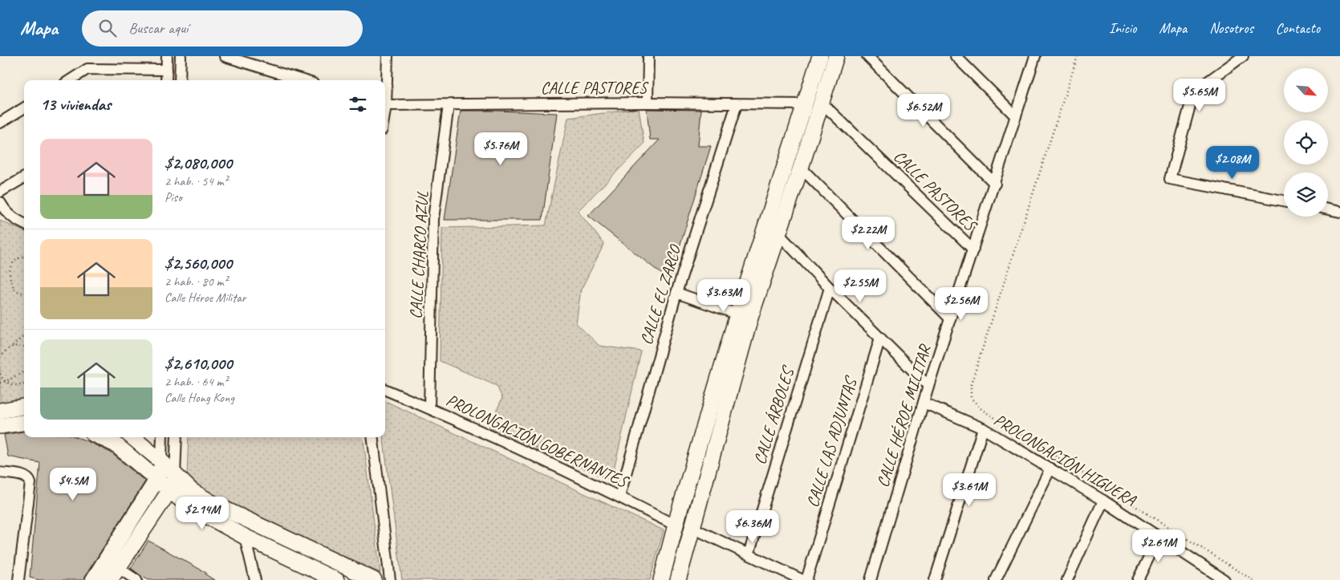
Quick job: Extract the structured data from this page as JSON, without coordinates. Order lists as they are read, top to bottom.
{
  "streets": {
    "street": [
      "CALLE PASTORES",
      "CALLE CHARCO AZUL",
      "CALLE EL ZARCO",
      "CALLE ÁRBOLES",
      "CALLE HÉROE MILITAR",
      "PROLONGACIÓN GOBERNANTES",
      "CALLE LAS ADJUNTAS",
      "PROLONGACIÓN HIGUERA"
    ]
  },
  "crossings": [
    ["CALLE PASTORES", "CALLE CHARCO AZUL"],
    ["CALLE PASTORES", "CALLE EL ZARCO"],
    ["CALLE PASTORES", "CALLE HÉROE MILITAR"],
    ["CALLE CHARCO AZUL", "PROLONGACIÓN GOBERNANTES"],
    ["CALLE EL ZARCO", "PROLONGACIÓN GOBERNANTES"],
    ["CALLE HÉROE MILITAR", "PROLONGACIÓN HIGUERA"]
  ],
  "north": "bottom right",
  "page": {
    "header": "Mapa",
    "search": "Buscar aquí",
    "nav": [
      "Inicio",
      "Mapa",
      "Nosotros",
      "Contacto"
    ],
    "price": [
      "$5.65M",
      "$6.52M",
      "$5.76M",
      "$2.08M",
      "$2.22M",
      "$2.55M",
      "$3.63M",
      "$2.56M",
      "$4.5M",
      "$3.61M",
      "$2.14M",
      "$6.36M",
      "$2.61M"
    ],
    "heading": "13 viviendas",
    "list": [
      {
        "name": "$2,080,000",
        "note": "2 hab. · 54 m² · Piso"
      },
      {
        "name": "$2,560,000",
        "note": "2 hab. · 80 m² · Calle Héroe Militar"
      },
      {
        "name": "$2,610,000",
        "note": "2 hab. · 64 m² · Calle Hong Kong"
      }
    ]
  }
}
